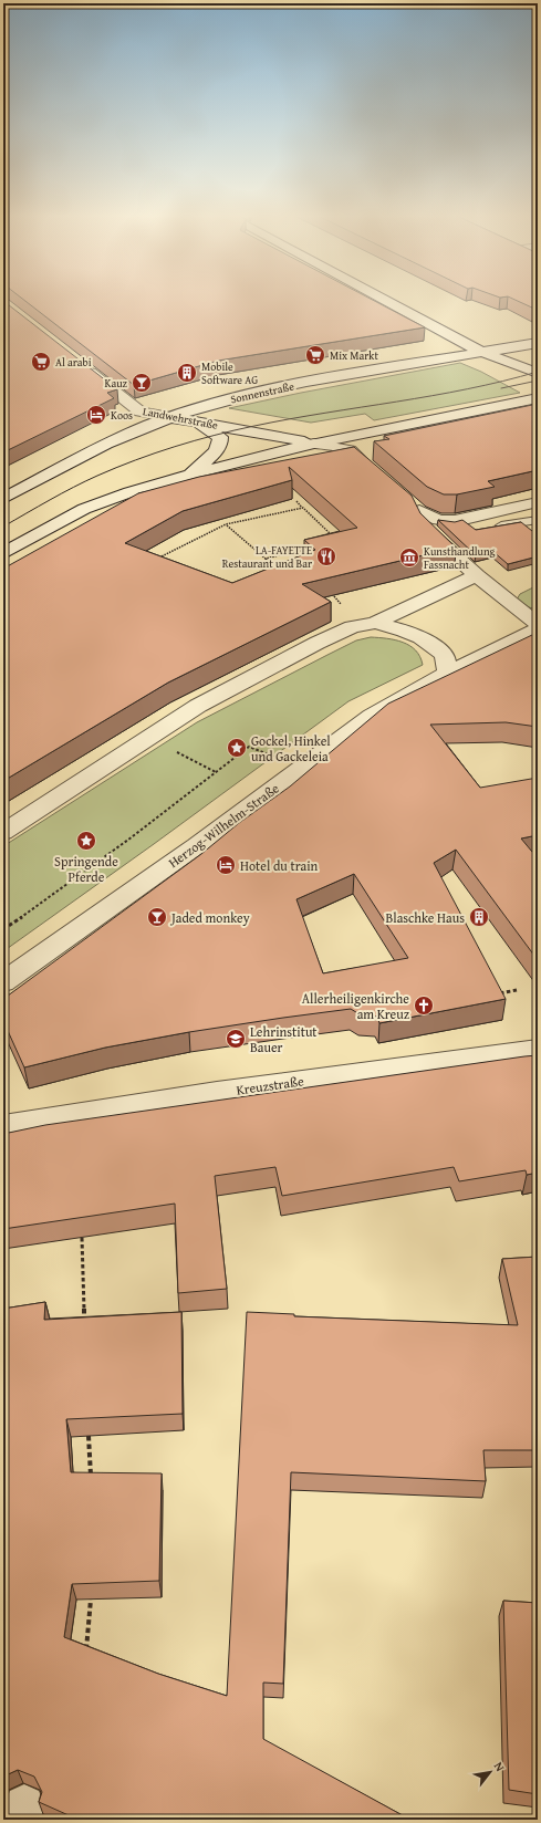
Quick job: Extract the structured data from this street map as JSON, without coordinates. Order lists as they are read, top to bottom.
{
  "streets": {
    "main road": [
      "Sonnenstraße",
      "Landwehrstraße",
      "Herzog-Wilhelm-Straße",
      "Kreuzstraße"
    ]
  },
  "crossings": [
    ["Sonnenstraße", "Landwehrstraße"]
  ],
  "places": {
    "supermarket": ["Mix Markt", "Al arabi"],
    "building": ["Mobile Software AG", "Blaschke Haus"],
    "bar": ["Kauz", "Jaded monkey"],
    "hotel": ["Koos", "Hotel du train"],
    "restaurant": ["LA-FAYETTE Restaurant und Bar"],
    "museum": ["Kunsthandlung Fassnacht"],
    "place": ["Gockel, Hinkel und Gackeleia", "Springende Pferde"],
    "church": ["Allerheiligenkirche am Kreuz"],
    "school or university": ["Lehrinstitut Bauer"]
  },
  "north": "top right"
}
